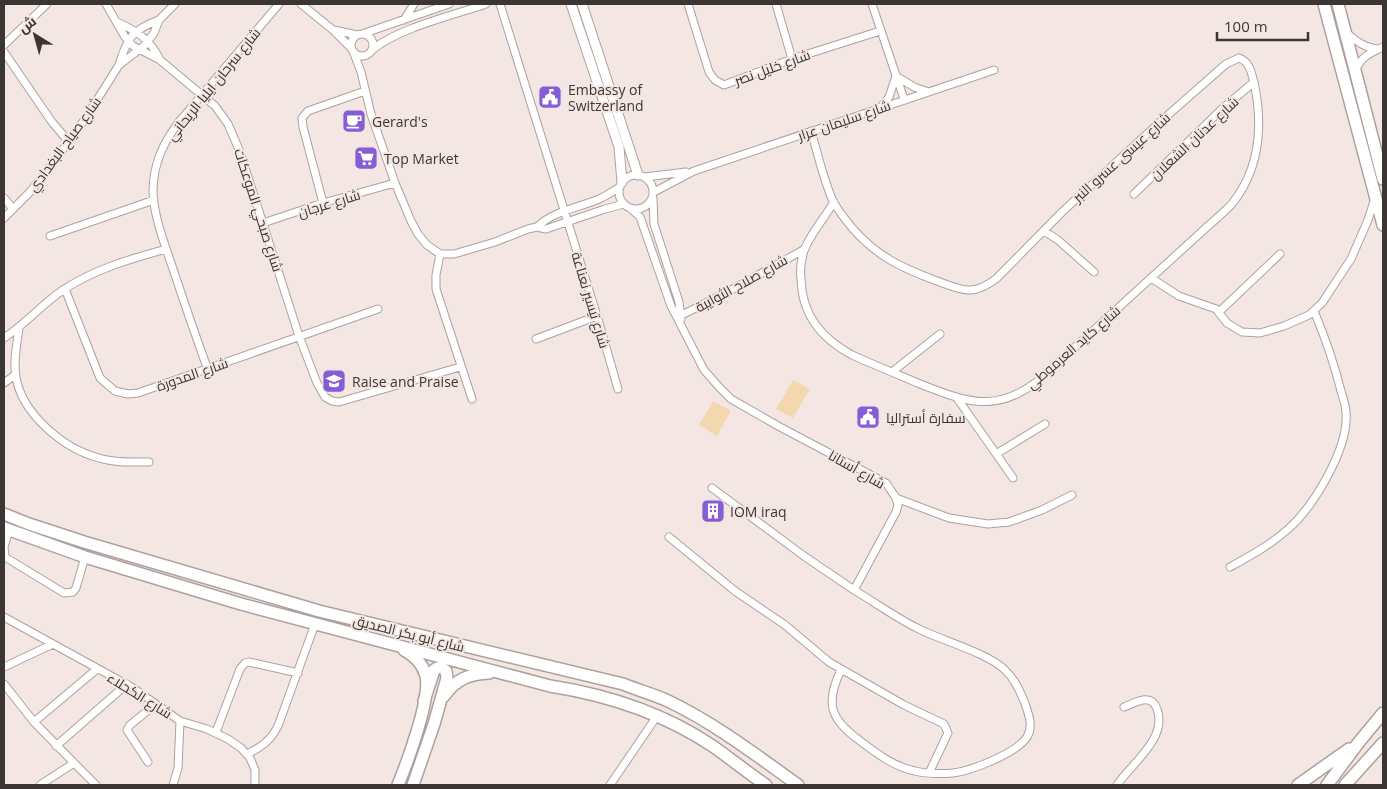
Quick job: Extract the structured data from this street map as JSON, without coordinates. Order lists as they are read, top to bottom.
{
  "streets": {
    "main road": ["شارع أبو بكر الصديق"],
    "street": [
      "شارع خليل نصر",
      "شارع سرحان ايليا الريحاني",
      "شارع سليمان عرار",
      "شارع عدنان الشعلان",
      "شارع صياح البغدادي",
      "شارع عيسى عسرو النبر",
      "شارع عرجان",
      "شارع صبحي الموعكات",
      "شارع صلاح الثوايبة",
      "شارع تيسير نعناعة",
      "شارع كايد العرموطي",
      "شارع المدورة",
      "شارع أستانا",
      "شارع الكحلاء"
    ]
  },
  "crossings": [
    ["شارع سرحان ايليا الريحاني", "شارع صبحي الموعكات"],
    ["شارع سرحان ايليا الريحاني", "شارع المدورة"],
    ["شارع سليمان عرار", "شارع أستانا"],
    ["شارع عدنان الشعلان", "شارع عيسى عسرو النبر"],
    ["شارع عدنان الشعلان", "شارع كايد العرموطي"],
    ["شارع عيسى عسرو النبر", "شارع كايد العرموطي"],
    ["شارع عرجان", "شارع صبحي الموعكات"],
    ["شارع صبحي الموعكات", "شارع المدورة"],
    ["شارع صلاح الثوايبة", "شارع كايد العرموطي"],
    ["شارع صلاح الثوايبة", "شارع أستانا"]
  ],
  "places": {
    "public building": ["Embassy of Switzerland", "سفارة أستراليا"],
    "cafe": ["Gerard's"],
    "supermarket": ["Top Market"],
    "school or university": ["Raise and Praise"],
    "building": ["IOM iraq"]
  },
  "scale_bar": "100 m",
  "north": "top left"
}
